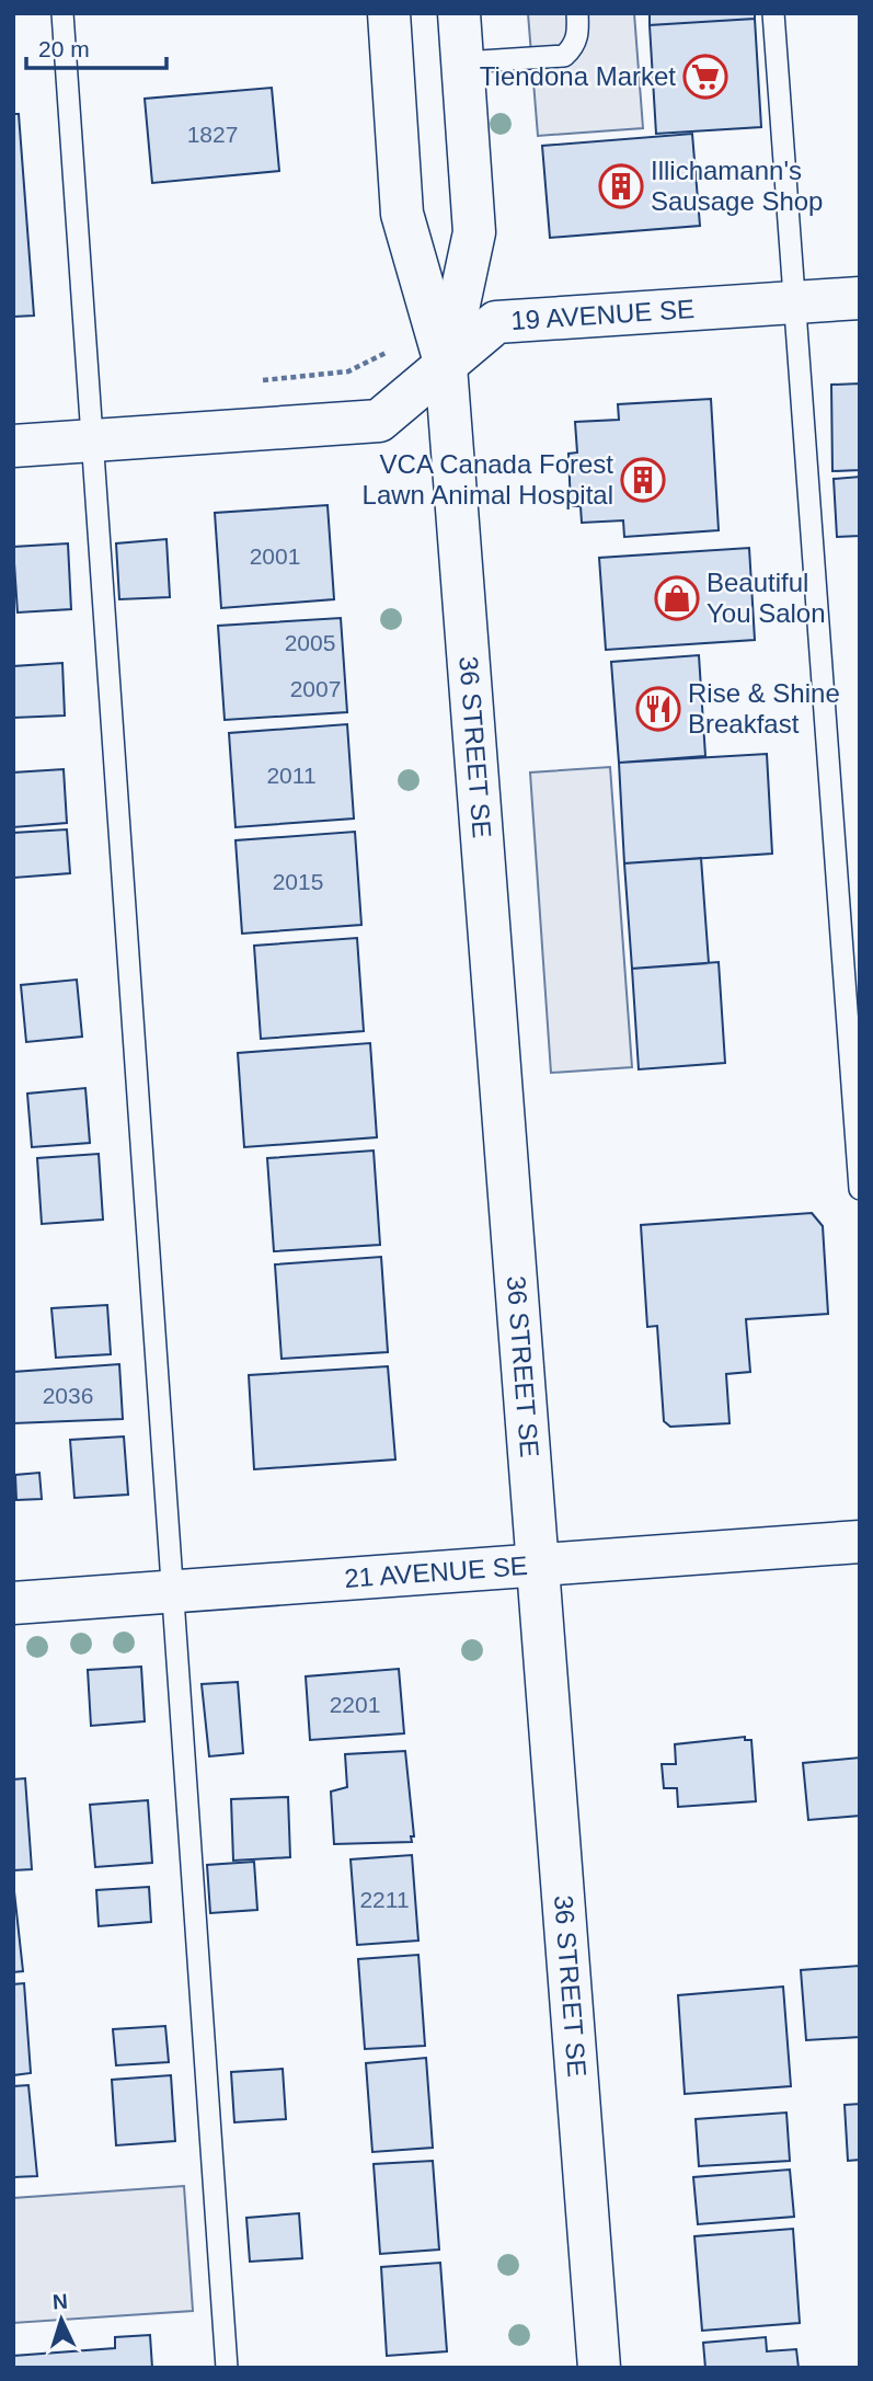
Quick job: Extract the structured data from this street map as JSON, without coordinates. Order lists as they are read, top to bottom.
{
  "streets": {
    "main road": ["19 AVENUE SE", "36 STREET SE", "21 AVENUE SE"]
  },
  "crossings": [
    ["19 AVENUE SE", "36 STREET SE"],
    ["36 STREET SE", "21 AVENUE SE"]
  ],
  "places": {
    "supermarket": ["Tiendona Market"],
    "building": ["Illichamann's Sausage Shop", "VCA Canada Forest Lawn Animal Hospital"],
    "shop": ["Beautiful You Salon"],
    "restaurant": ["Rise & Shine Breakfast"]
  },
  "house_numbers": [
    "1827",
    "2001",
    "2005",
    "2007",
    "2011",
    "2015",
    "2036",
    "2201",
    "2211"
  ],
  "scale_bar": "20 m",
  "north": "top"
}
